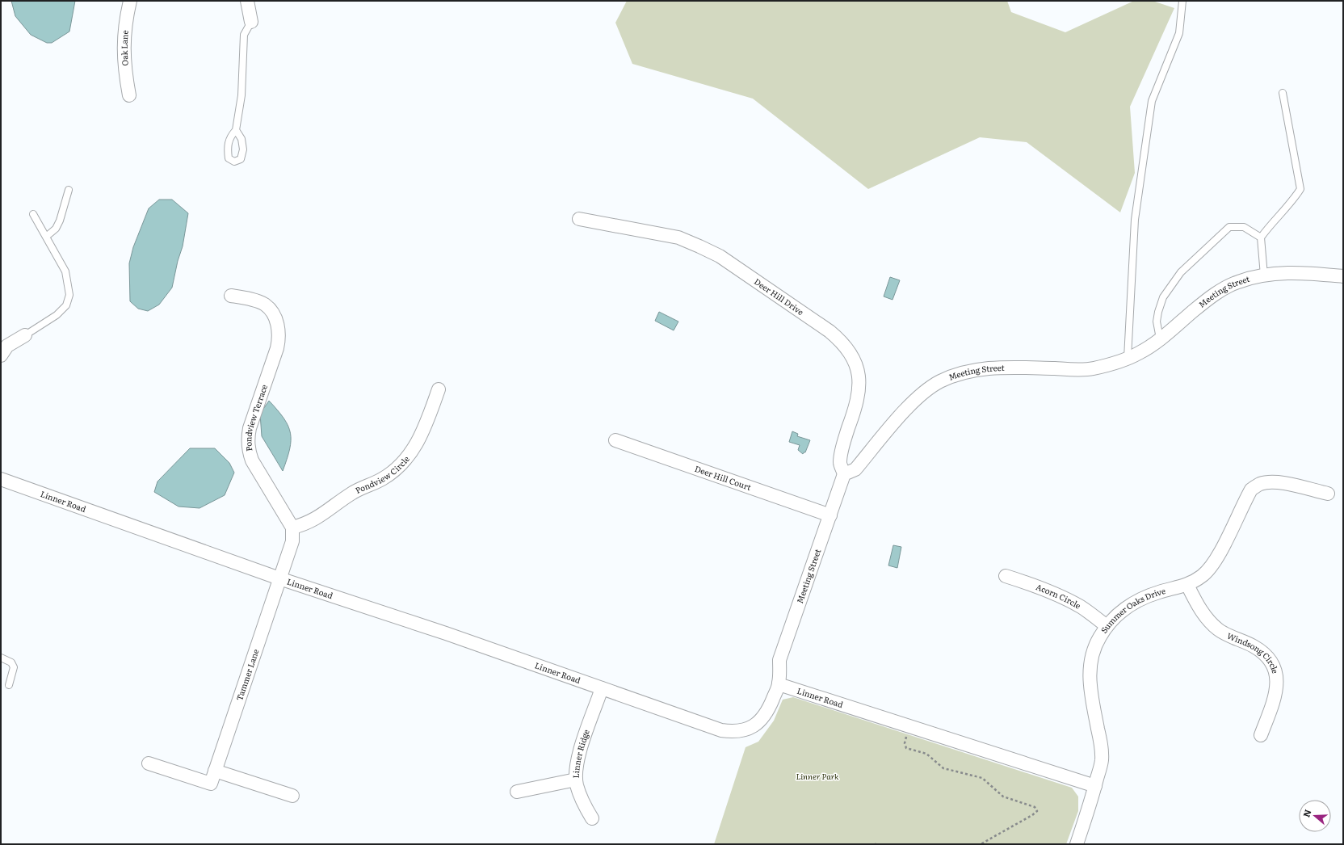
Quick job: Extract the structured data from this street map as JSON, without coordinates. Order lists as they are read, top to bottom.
{
  "streets": {
    "street": [
      "Oak Lane",
      "Meeting Street",
      "Deer Hill Drive",
      "Pondview Terrace",
      "Pondview Circle",
      "Deer Hill Court",
      "Linner Road",
      "Acorn Circle",
      "Summer Oaks Drive",
      "Windsong Circle",
      "Tammer Lane",
      "Linner Ridge"
    ]
  },
  "crossings": [
    ["Meeting Street", "Deer Hill Drive"],
    ["Meeting Street", "Deer Hill Court"],
    ["Meeting Street", "Linner Road"],
    ["Pondview Terrace", "Pondview Circle"],
    ["Linner Road", "Summer Oaks Drive"],
    ["Linner Road", "Tammer Lane"],
    ["Linner Road", "Linner Ridge"],
    ["Acorn Circle", "Summer Oaks Drive"],
    ["Summer Oaks Drive", "Windsong Circle"]
  ],
  "parks": ["Linner Park"],
  "north": "left"
}
